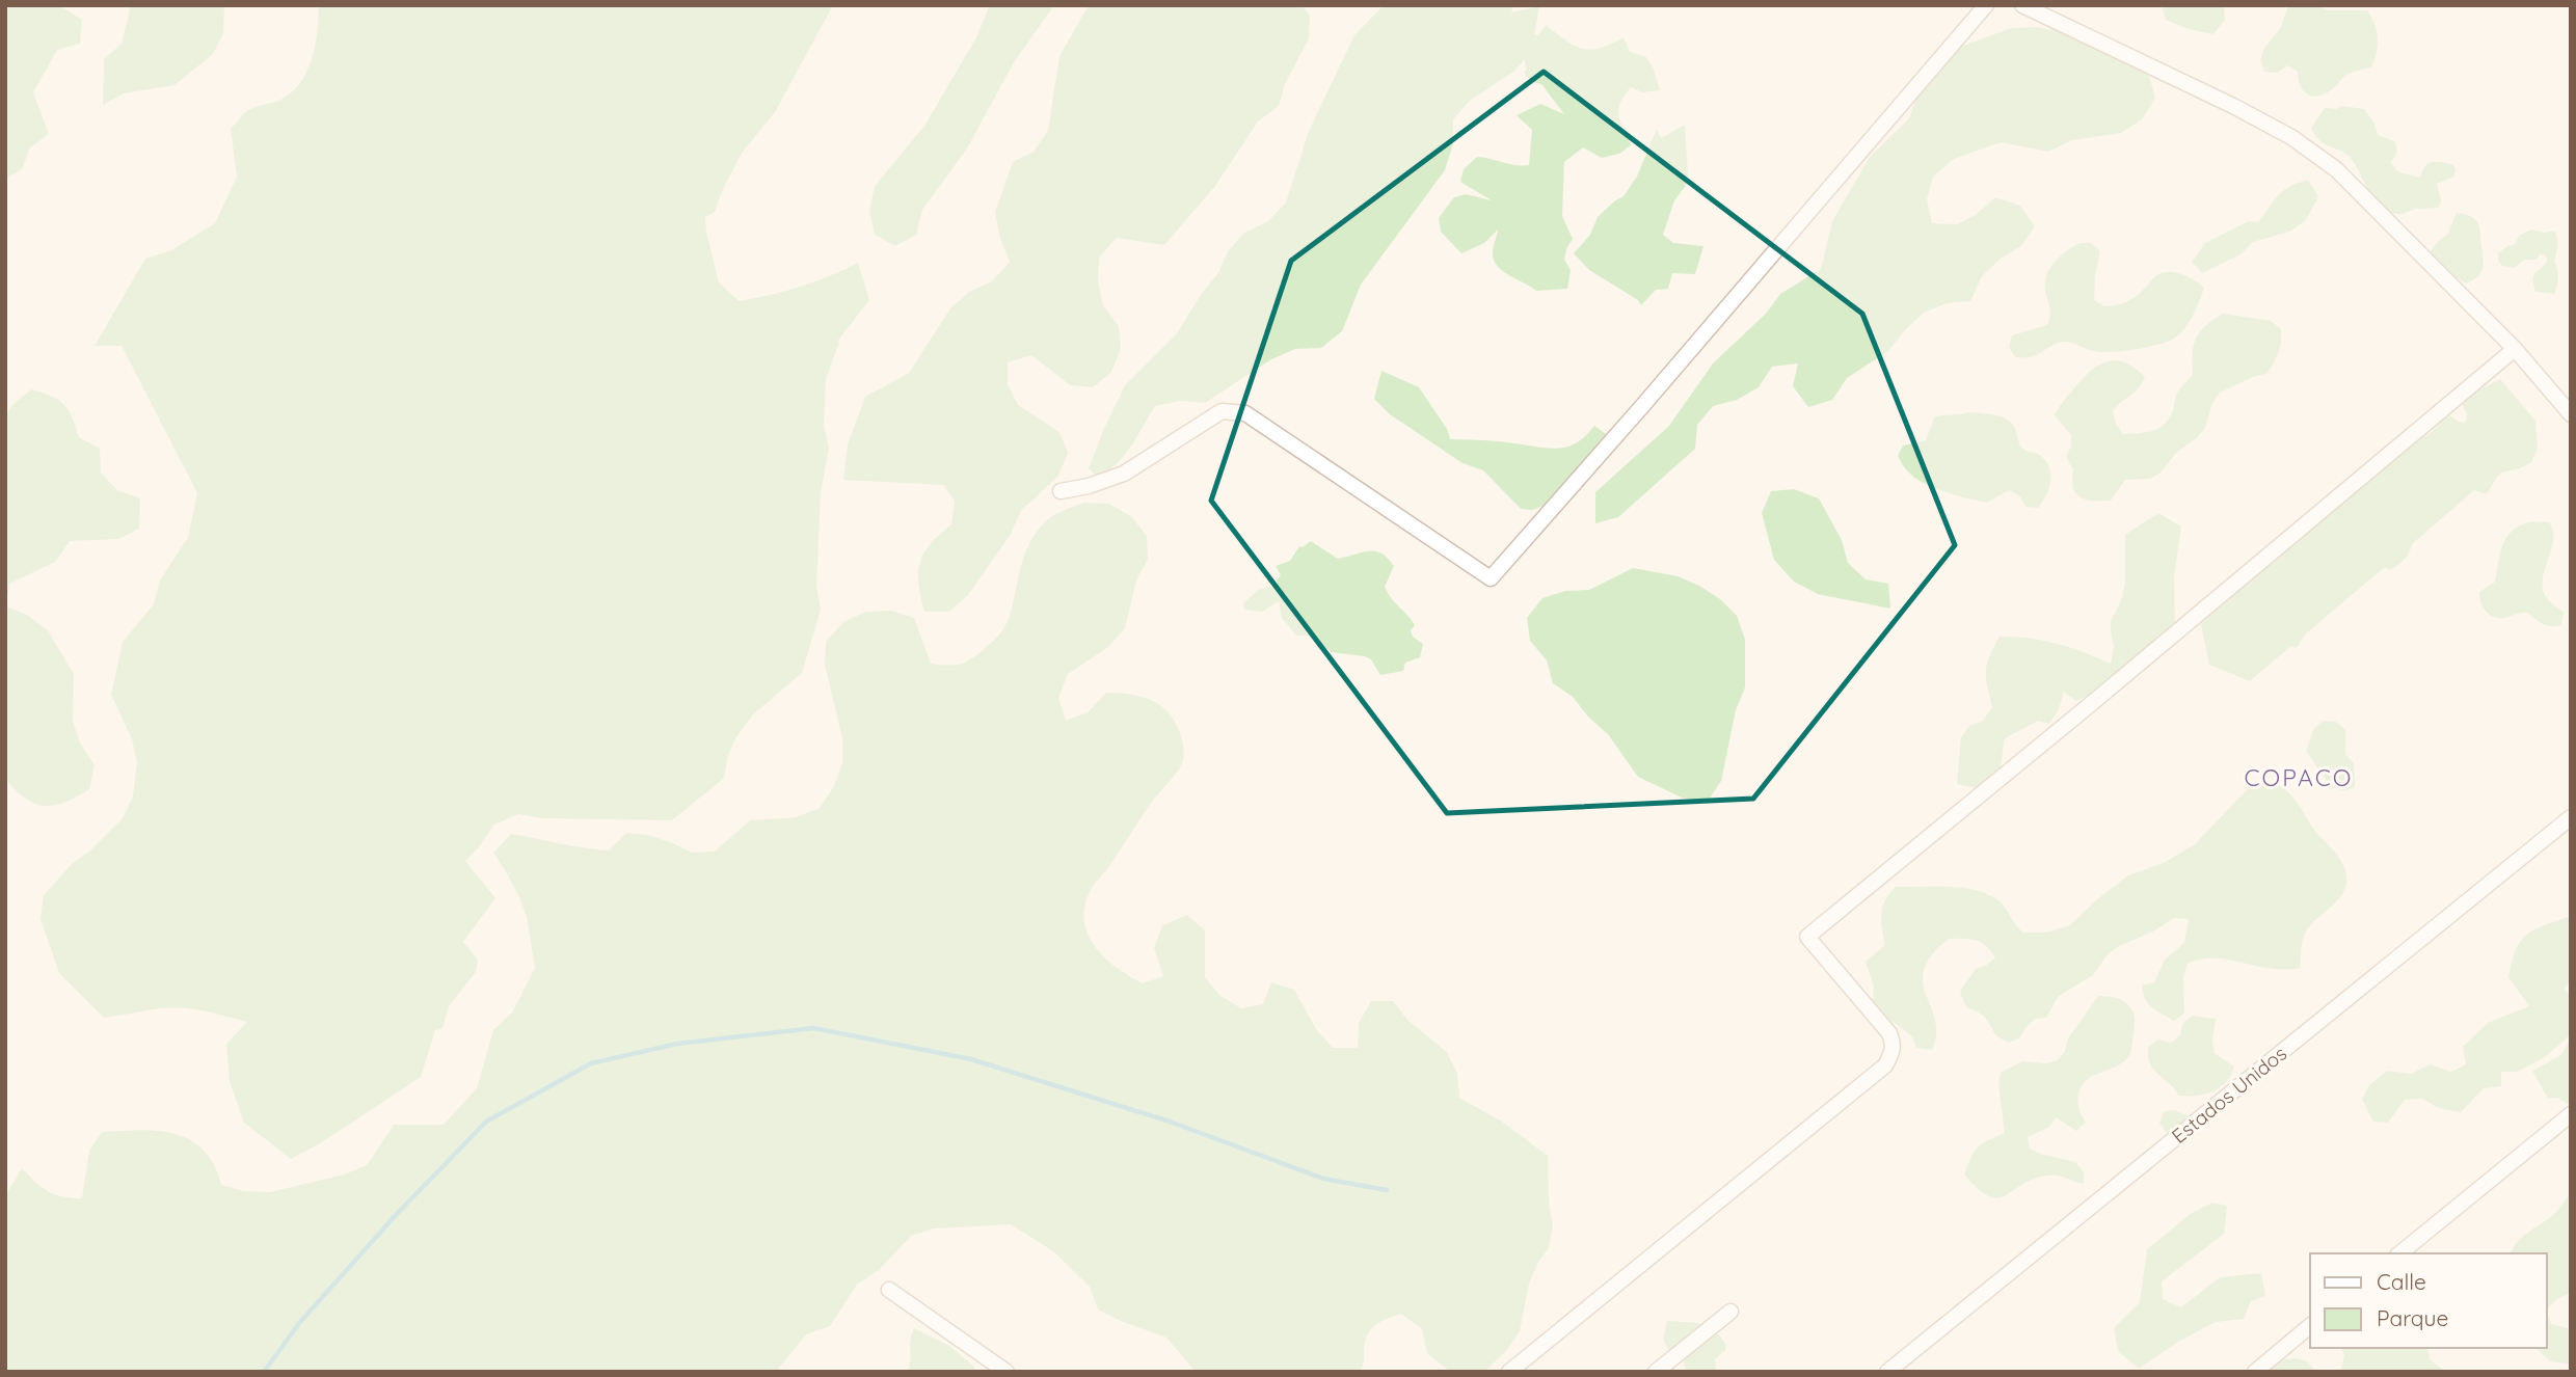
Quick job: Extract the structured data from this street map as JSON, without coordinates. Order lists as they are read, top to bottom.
{
  "streets": {
    "street": ["Estados Unidos"]
  },
  "districts": ["COPACO"],
  "legend": ["Calle", "Parque"]
}
